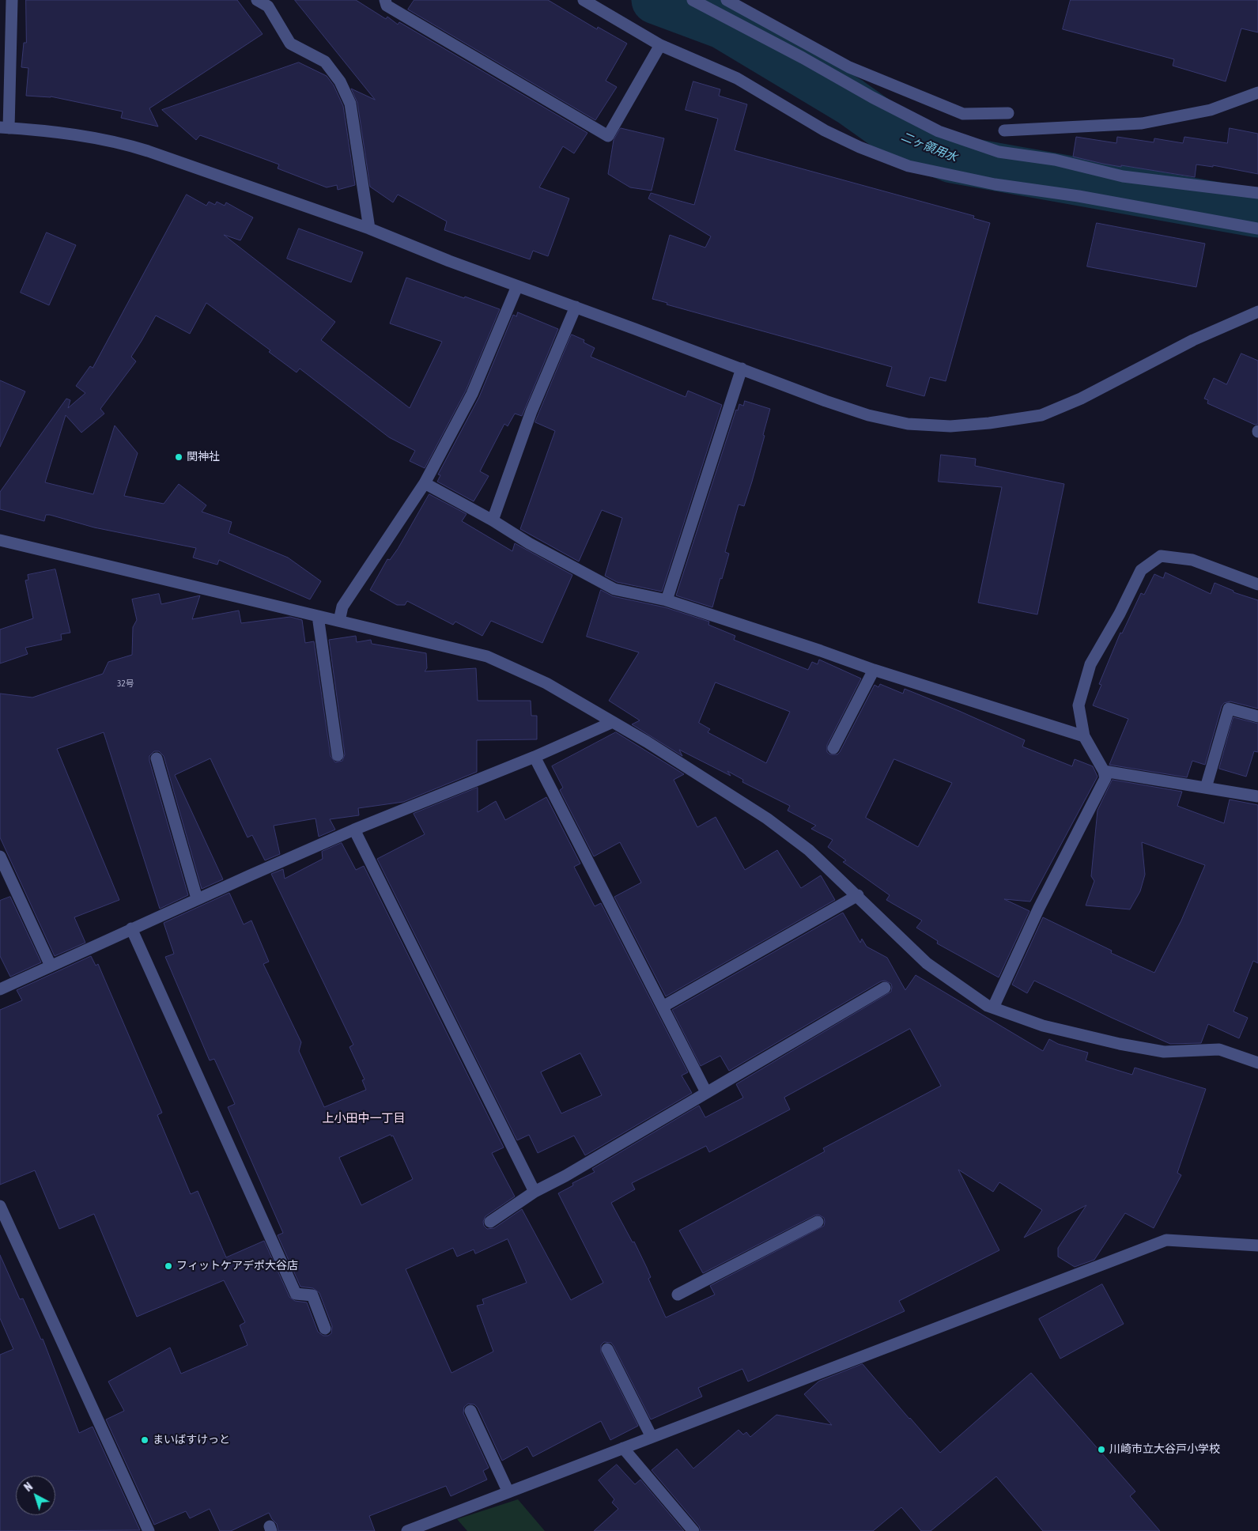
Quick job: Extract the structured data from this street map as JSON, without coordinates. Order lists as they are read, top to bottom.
{
  "districts": ["上小田中一丁目"],
  "water": ["二ヶ領用水"],
  "places": [
    "関神社",
    "フィットケアデポ大谷店",
    "まいばすけっと",
    "川崎市立大谷戸小学校"
  ],
  "house_numbers": ["32号"],
  "north": "top left"
}
